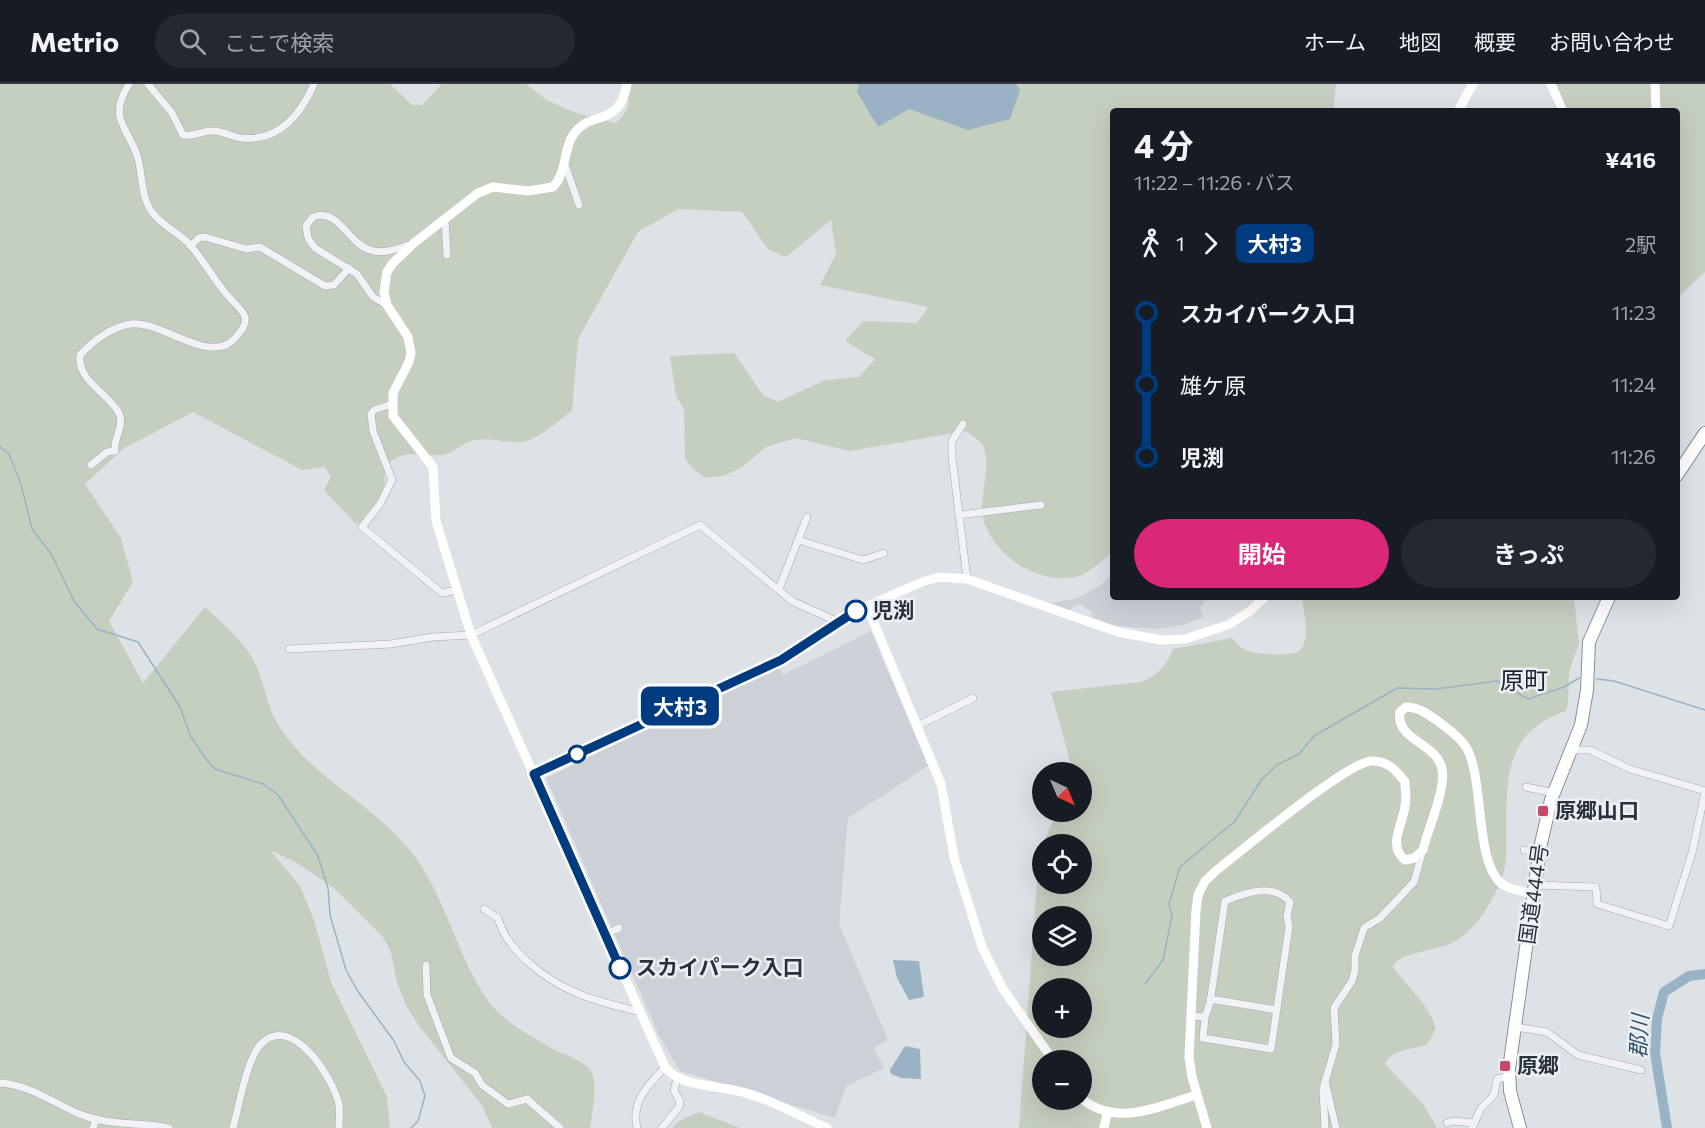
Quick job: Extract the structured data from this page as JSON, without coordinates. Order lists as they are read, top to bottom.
{
  "streets": {
    "highway": ["国道444号"]
  },
  "districts": ["原町"],
  "water": ["郡川"],
  "places": {
    "other": ["児渕", "スカイパーク入口"],
    "transit": ["原郷山口", "原郷"]
  },
  "lines": ["bus line 大村3"],
  "north": "bottom right",
  "page": {
    "header": "Metrio",
    "search": "ここで検索",
    "nav": [
      "ホーム",
      "地図",
      "概要",
      "お問い合わせ"
    ],
    "on_map": "大村3",
    "heading": ["4 分", "11:22 – 11:26 · バス", "¥416"],
    "legs": ["1", "大村3", "2駅"],
    "list": [
      {
        "name": "スカイパーク入口",
        "value": "11:23"
      },
      {
        "name": "雄ケ原",
        "value": "11:24"
      },
      {
        "name": "児渕",
        "value": "11:26"
      }
    ],
    "buttons": ["開始", "きっぷ"],
    "map_buttons": ["+", "−"]
  }
}
